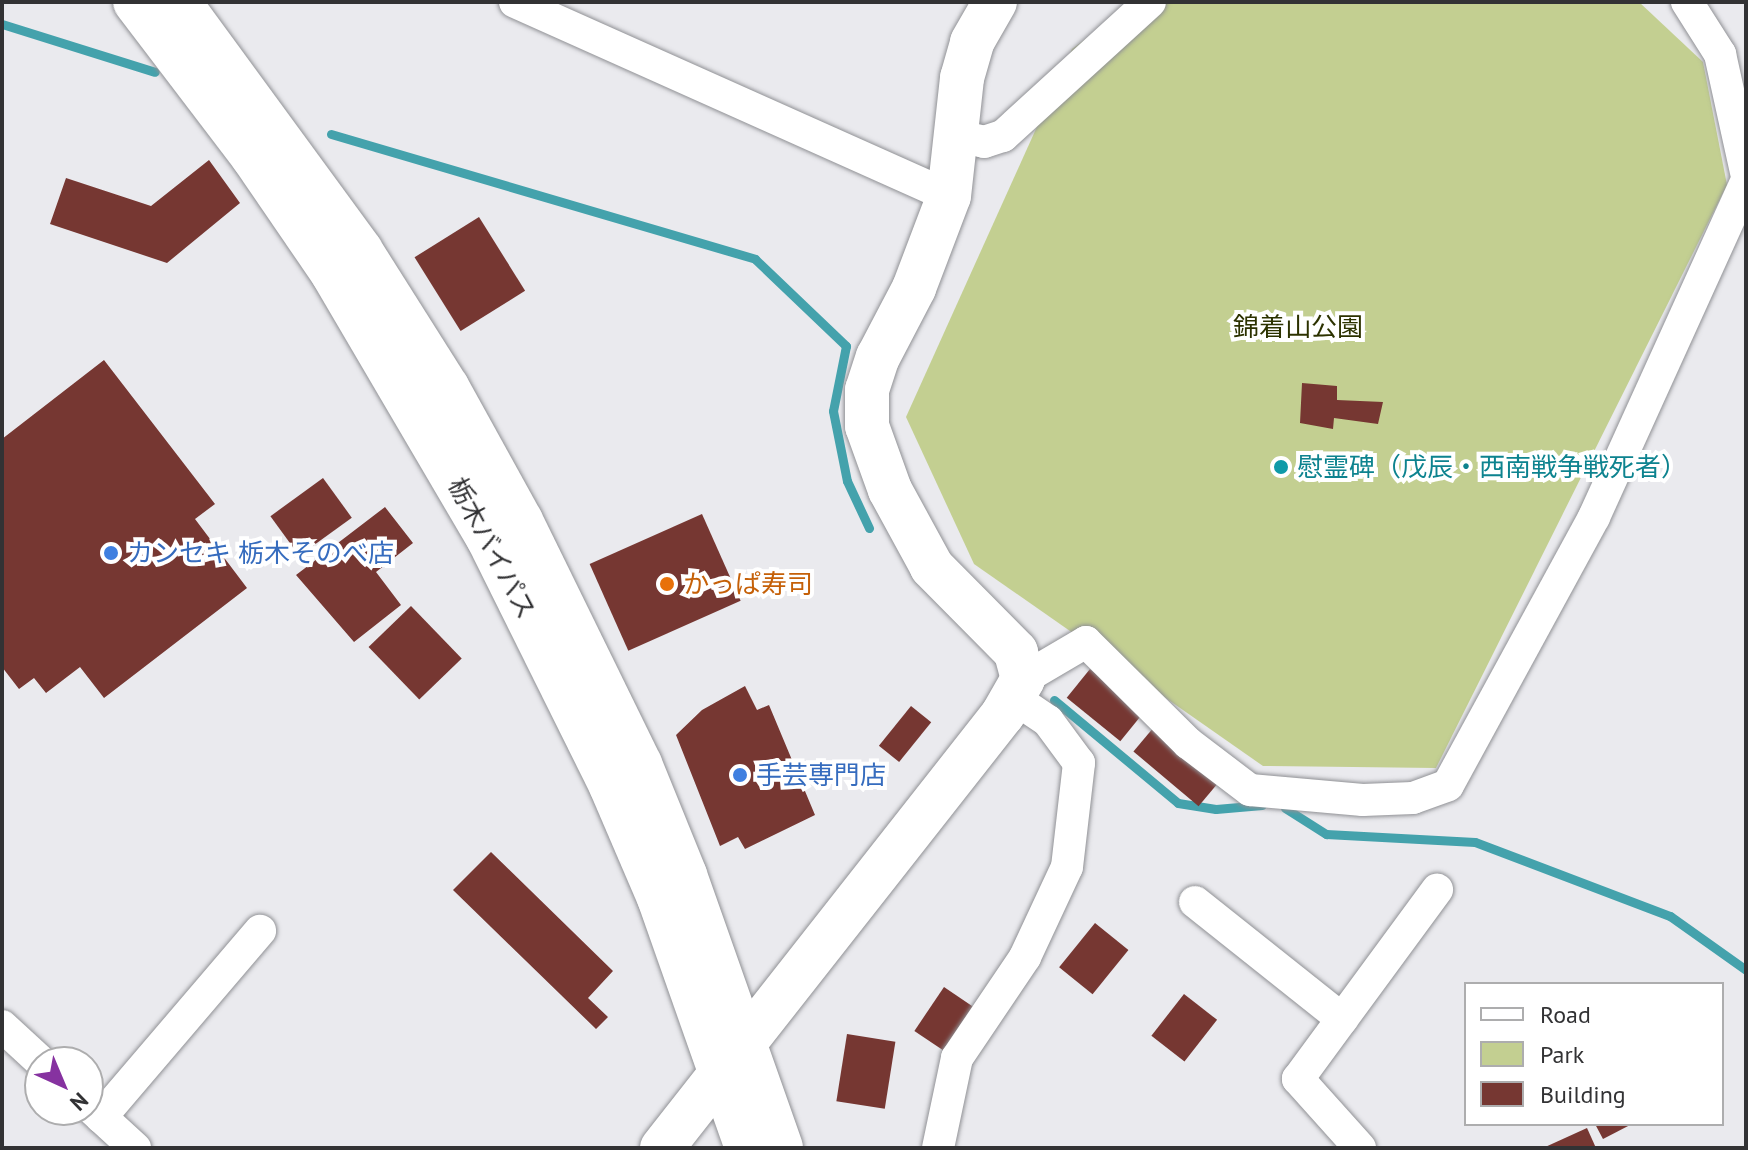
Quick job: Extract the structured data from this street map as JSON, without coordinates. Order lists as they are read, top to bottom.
{
  "streets": {
    "main road": ["栃木バイパス"]
  },
  "parks": ["錦着山公園"],
  "places": [
    "慰霊碑（戊辰・西南戦争戦死者）",
    "カンセキ 栃木そのべ店",
    "かっぱ寿司",
    "手芸専門店"
  ],
  "legend": ["Road", "Park", "Building"],
  "north": "bottom right"
}
